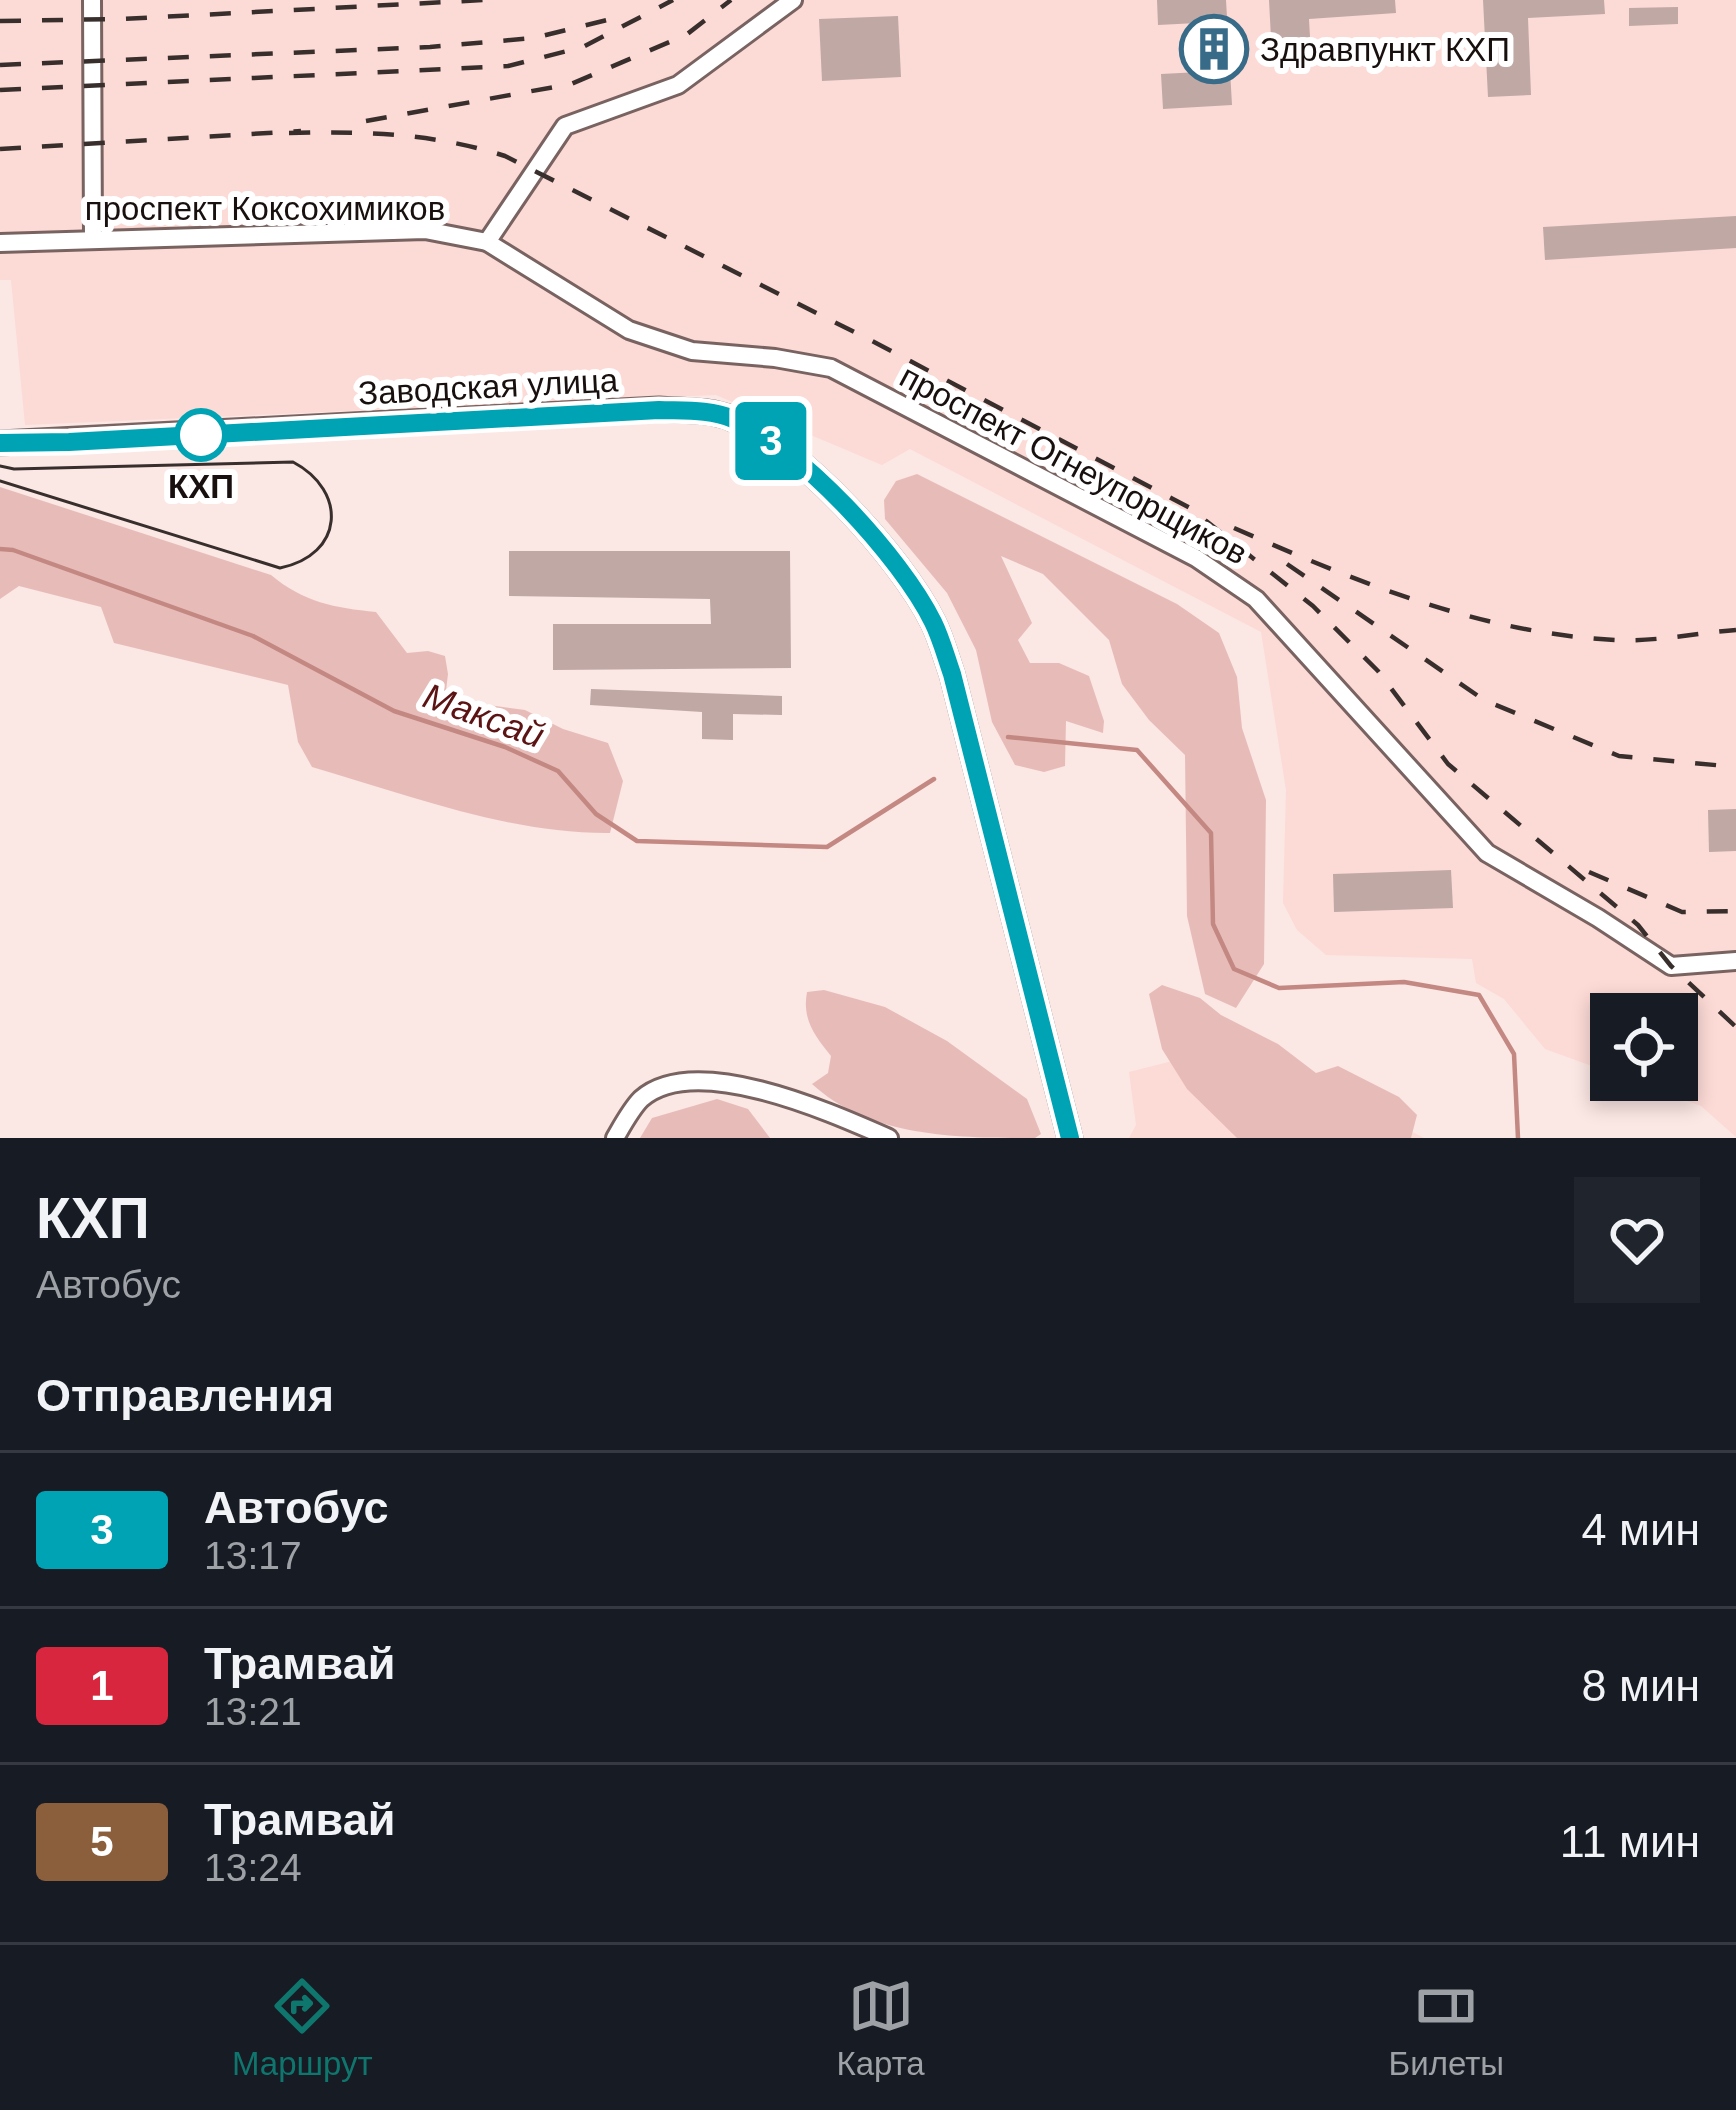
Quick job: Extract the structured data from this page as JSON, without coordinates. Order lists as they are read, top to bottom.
{
  "streets": {
    "main road": ["Заводская улица"],
    "street": ["проспект Коксохимиков", "проспект Огнеупорщиков"]
  },
  "crossings": [
    ["проспект Коксохимиков", "проспект Огнеупорщиков"]
  ],
  "water": ["Максай"],
  "places": {
    "building": ["Здравпункт КХП"],
    "other": ["КХП"]
  },
  "lines": ["bus line 3"],
  "page": {
    "on_map": "3",
    "heading": [
      ["КХП", "Автобус"],
      "Отправления"
    ],
    "list": [
      {
        "mark": "3",
        "name": "Автобус",
        "note": "13:17",
        "value": "4 мин"
      },
      {
        "mark": "1",
        "name": "Трамвай",
        "note": "13:21",
        "value": "8 мин"
      },
      {
        "mark": "5",
        "name": "Трамвай",
        "note": "13:24",
        "value": "11 мин"
      }
    ],
    "tabs": ["Маршрут", "Карта", "Билеты"]
  }
}
